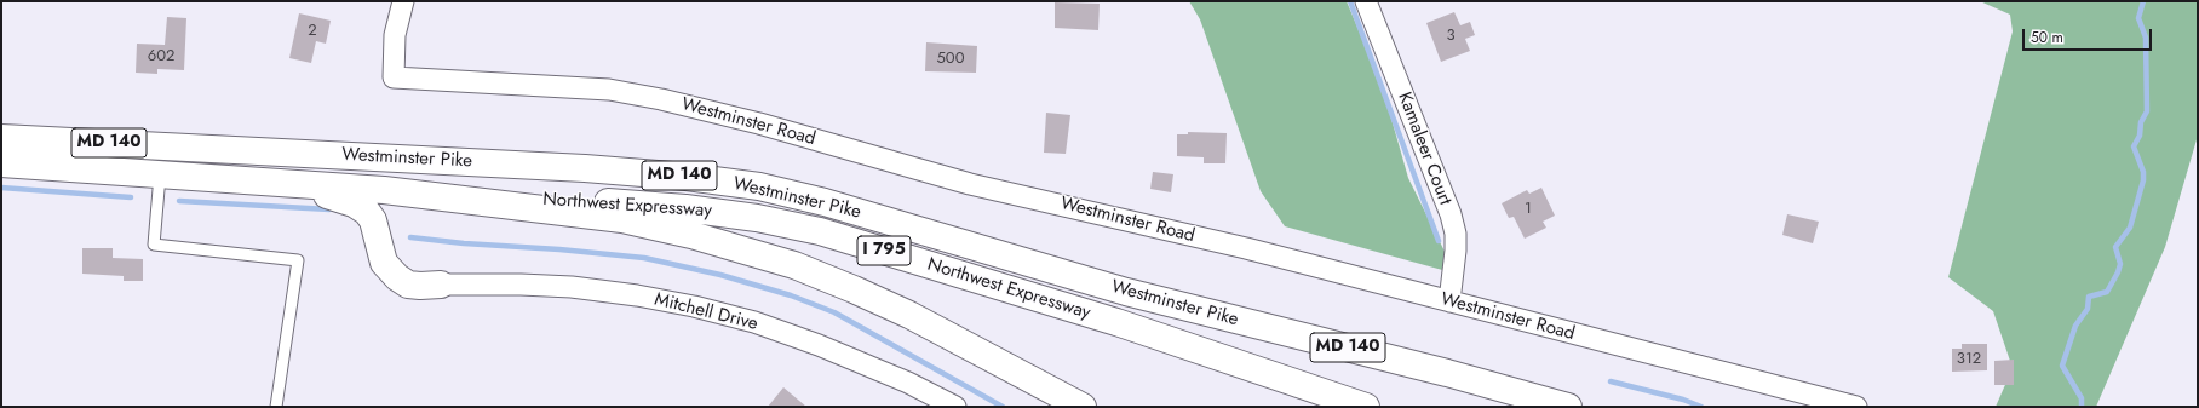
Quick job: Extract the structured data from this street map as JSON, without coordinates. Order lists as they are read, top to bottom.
{
  "streets": {
    "highway": [
      "MD 140",
      "Westminster Pike",
      "Northwest Expressway",
      "I 795"
    ],
    "street": ["Westminster Road", "Kamaleer Court", "Mitchell Drive"]
  },
  "crossings": [
    ["Westminster Road", "Kamaleer Court"],
    ["Westminster Pike", "Northwest Expressway"]
  ],
  "house_numbers": [
    "2",
    "3",
    "602",
    "500",
    "1",
    "312"
  ],
  "scale_bar": "50 m"
}
